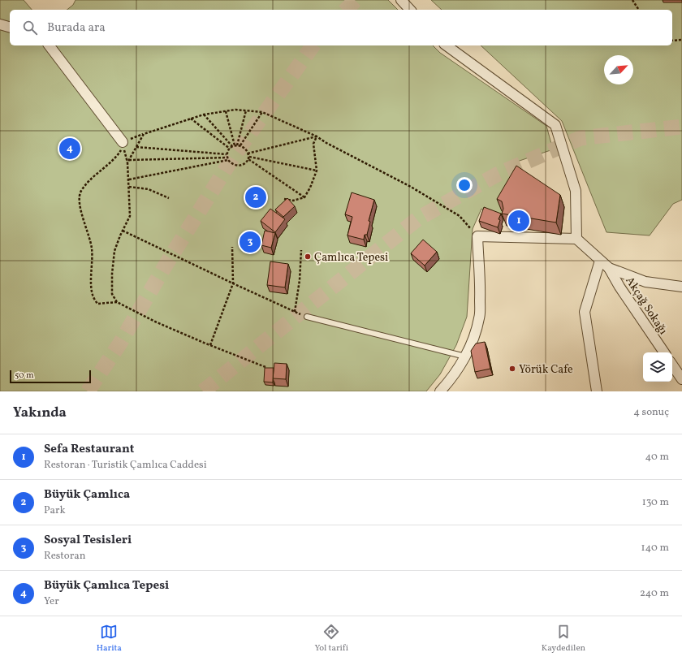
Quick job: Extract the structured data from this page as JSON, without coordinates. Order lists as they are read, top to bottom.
{
  "streets": {
    "street": ["Akçağ Sokağı"]
  },
  "places": ["Çamlıca Tepesi", "Yörük Cafe"],
  "scale_bar": "50 m",
  "north": "top right",
  "page": {
    "search": "Burada ara",
    "pins": [
      "4",
      "2",
      "1",
      "3"
    ],
    "scale": "50 m",
    "heading": ["Yakında", "4 sonuç"],
    "list": [
      {
        "mark": "1",
        "name": "Sefa Restaurant",
        "note": "Restoran · Turistik Çamlıca Caddesi",
        "value": "40 m"
      },
      {
        "mark": "2",
        "name": "Büyük Çamlıca",
        "note": "Park",
        "value": "130 m"
      },
      {
        "mark": "3",
        "name": "Sosyal Tesisleri",
        "note": "Restoran",
        "value": "140 m"
      },
      {
        "mark": "4",
        "name": "Büyük Çamlıca Tepesi",
        "note": "Yer",
        "value": "240 m"
      }
    ],
    "nav": ["Harita", "Yol tarifi", "Kaydedilen"]
  }
}
